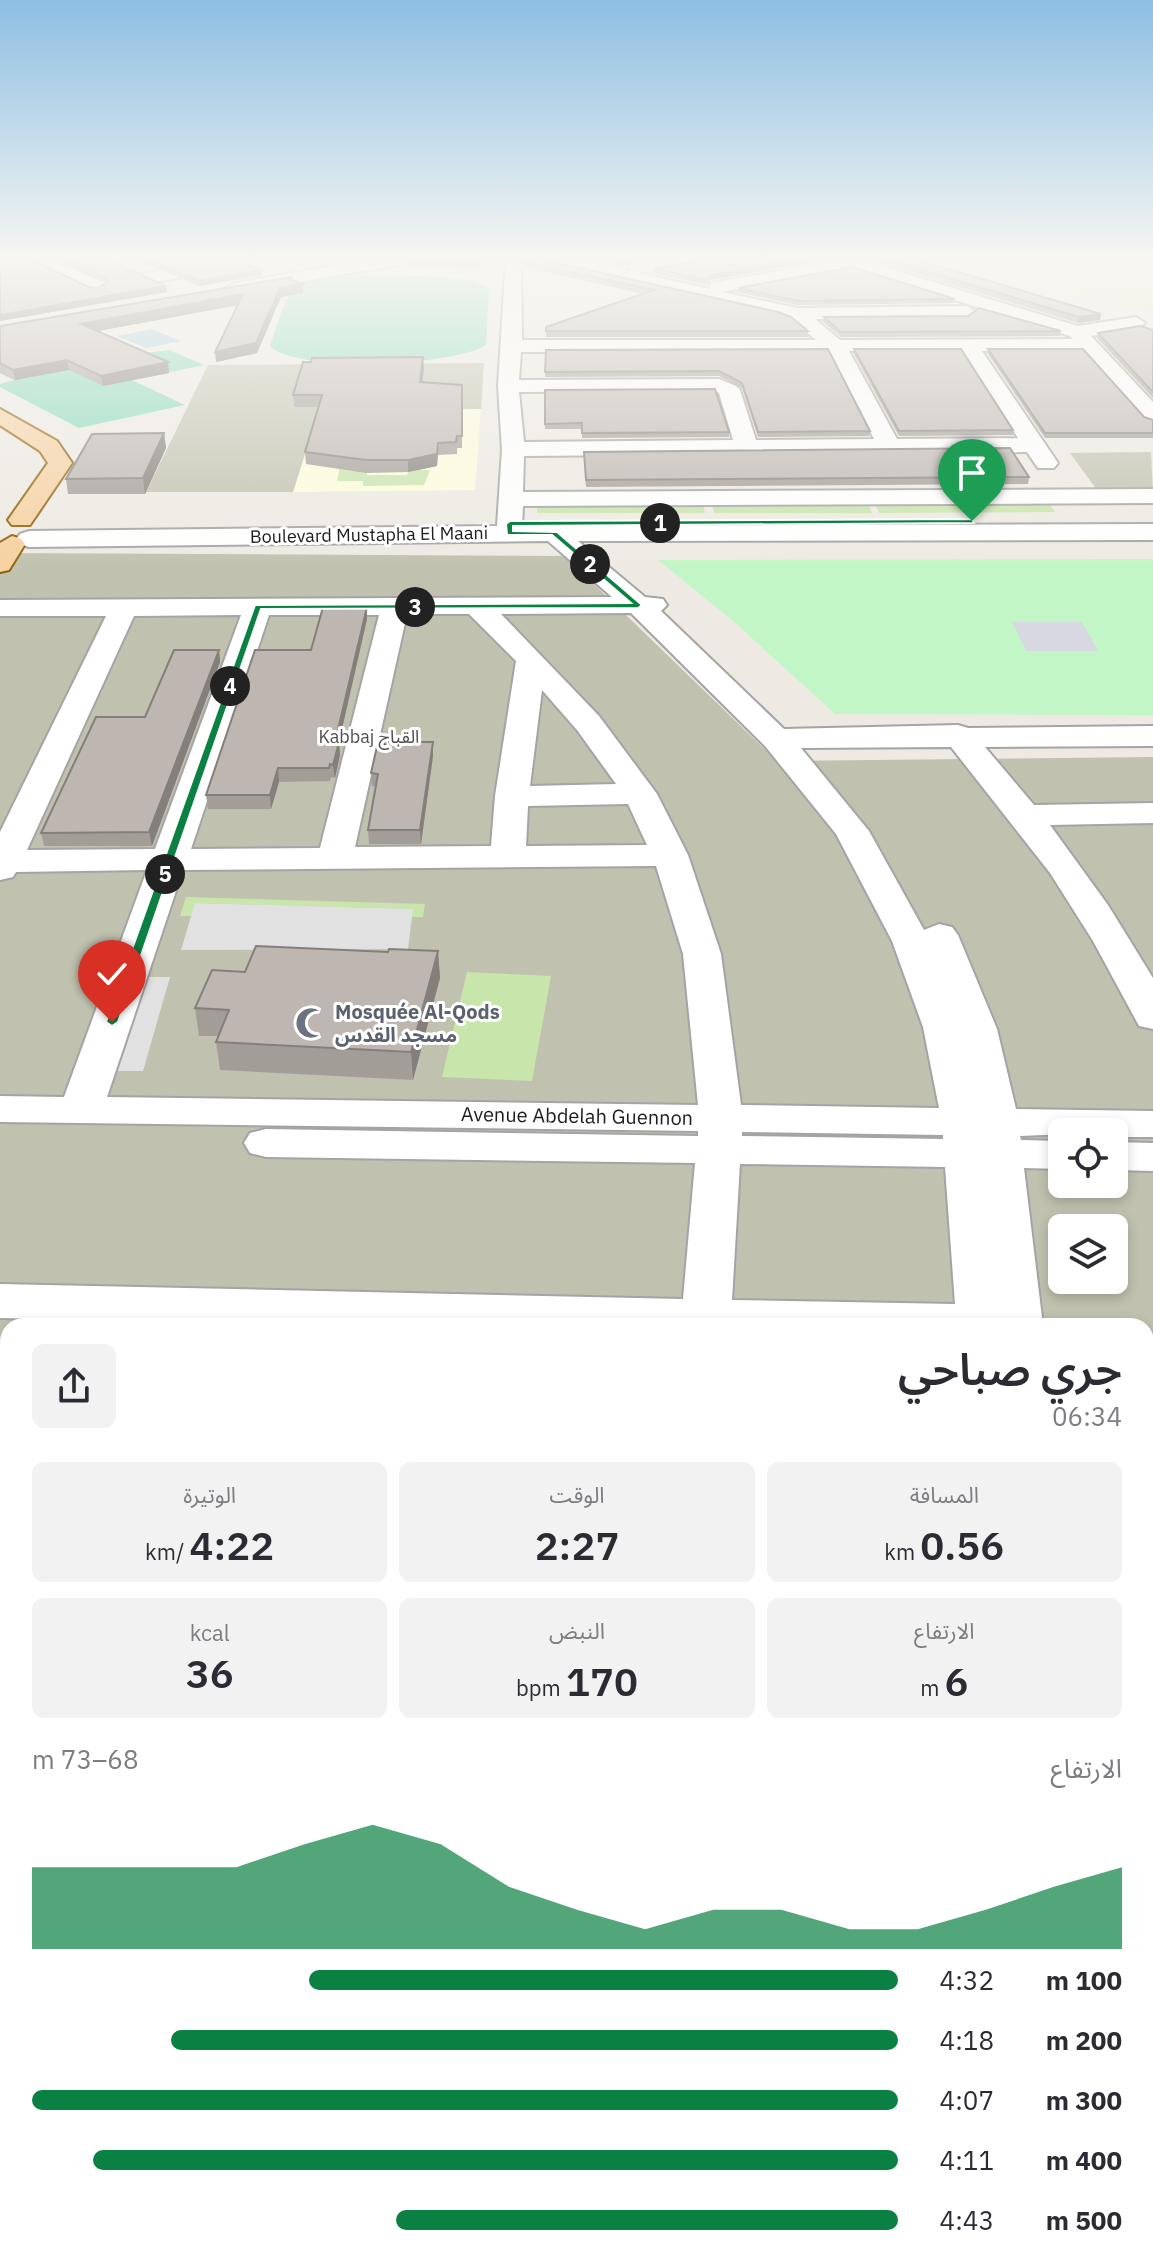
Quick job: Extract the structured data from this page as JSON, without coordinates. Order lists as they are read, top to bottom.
{
  "streets": {
    "street": ["Boulevard Mustapha El Maani", "Avenue Abdelah Guennon"]
  },
  "districts": ["Kabbaj القباج"],
  "places": {
    "mosque": ["Mosquée Al-Qods مسجد القدس"]
  },
  "page": {
    "pins": [
      "1",
      "2",
      "3",
      "4",
      "5"
    ],
    "heading": ["جري صباحي", "06:34"],
    "stats": [
      ["المسافة", "0.56 km"],
      ["الوقت", "2:27"],
      ["الوتيرة", "4:22 /km"],
      ["الارتفاع", "6 m"],
      ["النبض", "170 bpm"],
      ["kcal", "36"]
    ],
    "chart": ["الارتفاع", "68–73 m"],
    "list": [
      {
        "name": "100 m",
        "note": "4:32"
      },
      {
        "name": "200 m",
        "note": "4:18"
      },
      {
        "name": "300 m",
        "note": "4:07"
      },
      {
        "name": "400 m",
        "note": "4:11"
      },
      {
        "name": "500 m",
        "note": "4:43"
      }
    ]
  }
}
